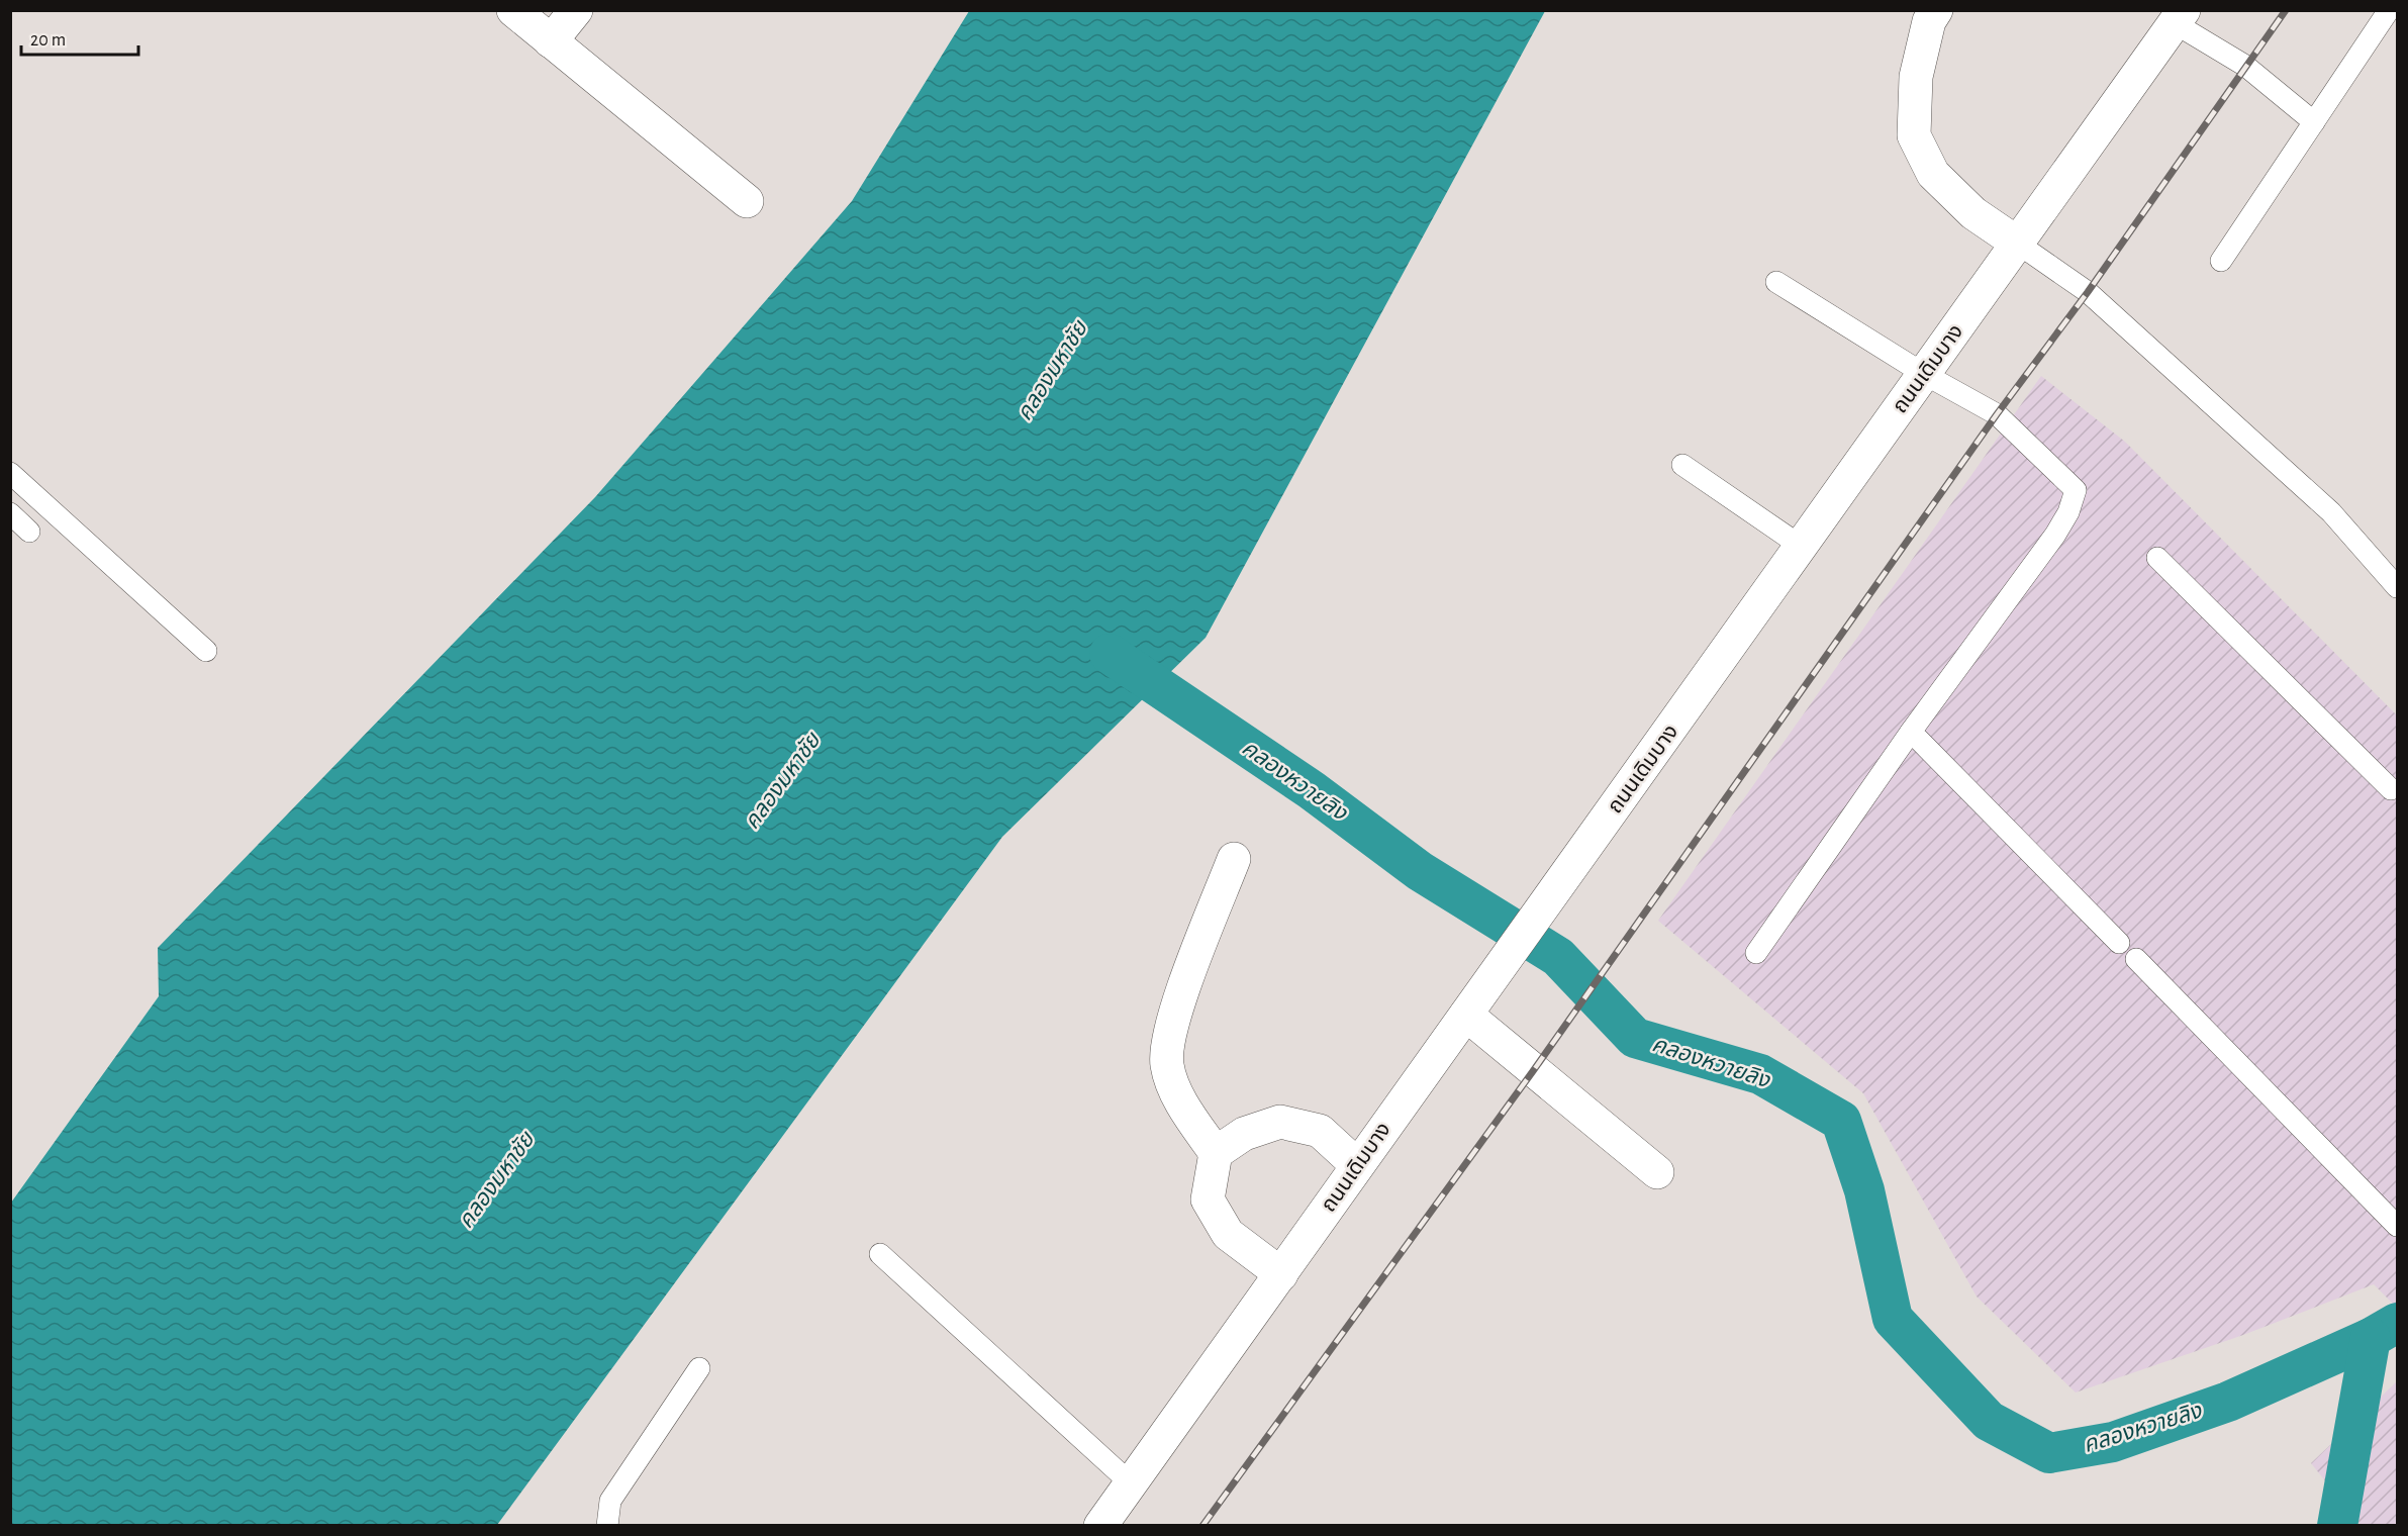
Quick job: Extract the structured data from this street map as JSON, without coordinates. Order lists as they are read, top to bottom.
{
  "streets": {
    "street": ["ถนนเดิมบาง"]
  },
  "water": ["คลองมหาชัย", "คลองหวายลิง"],
  "scale_bar": "20 m"
}
